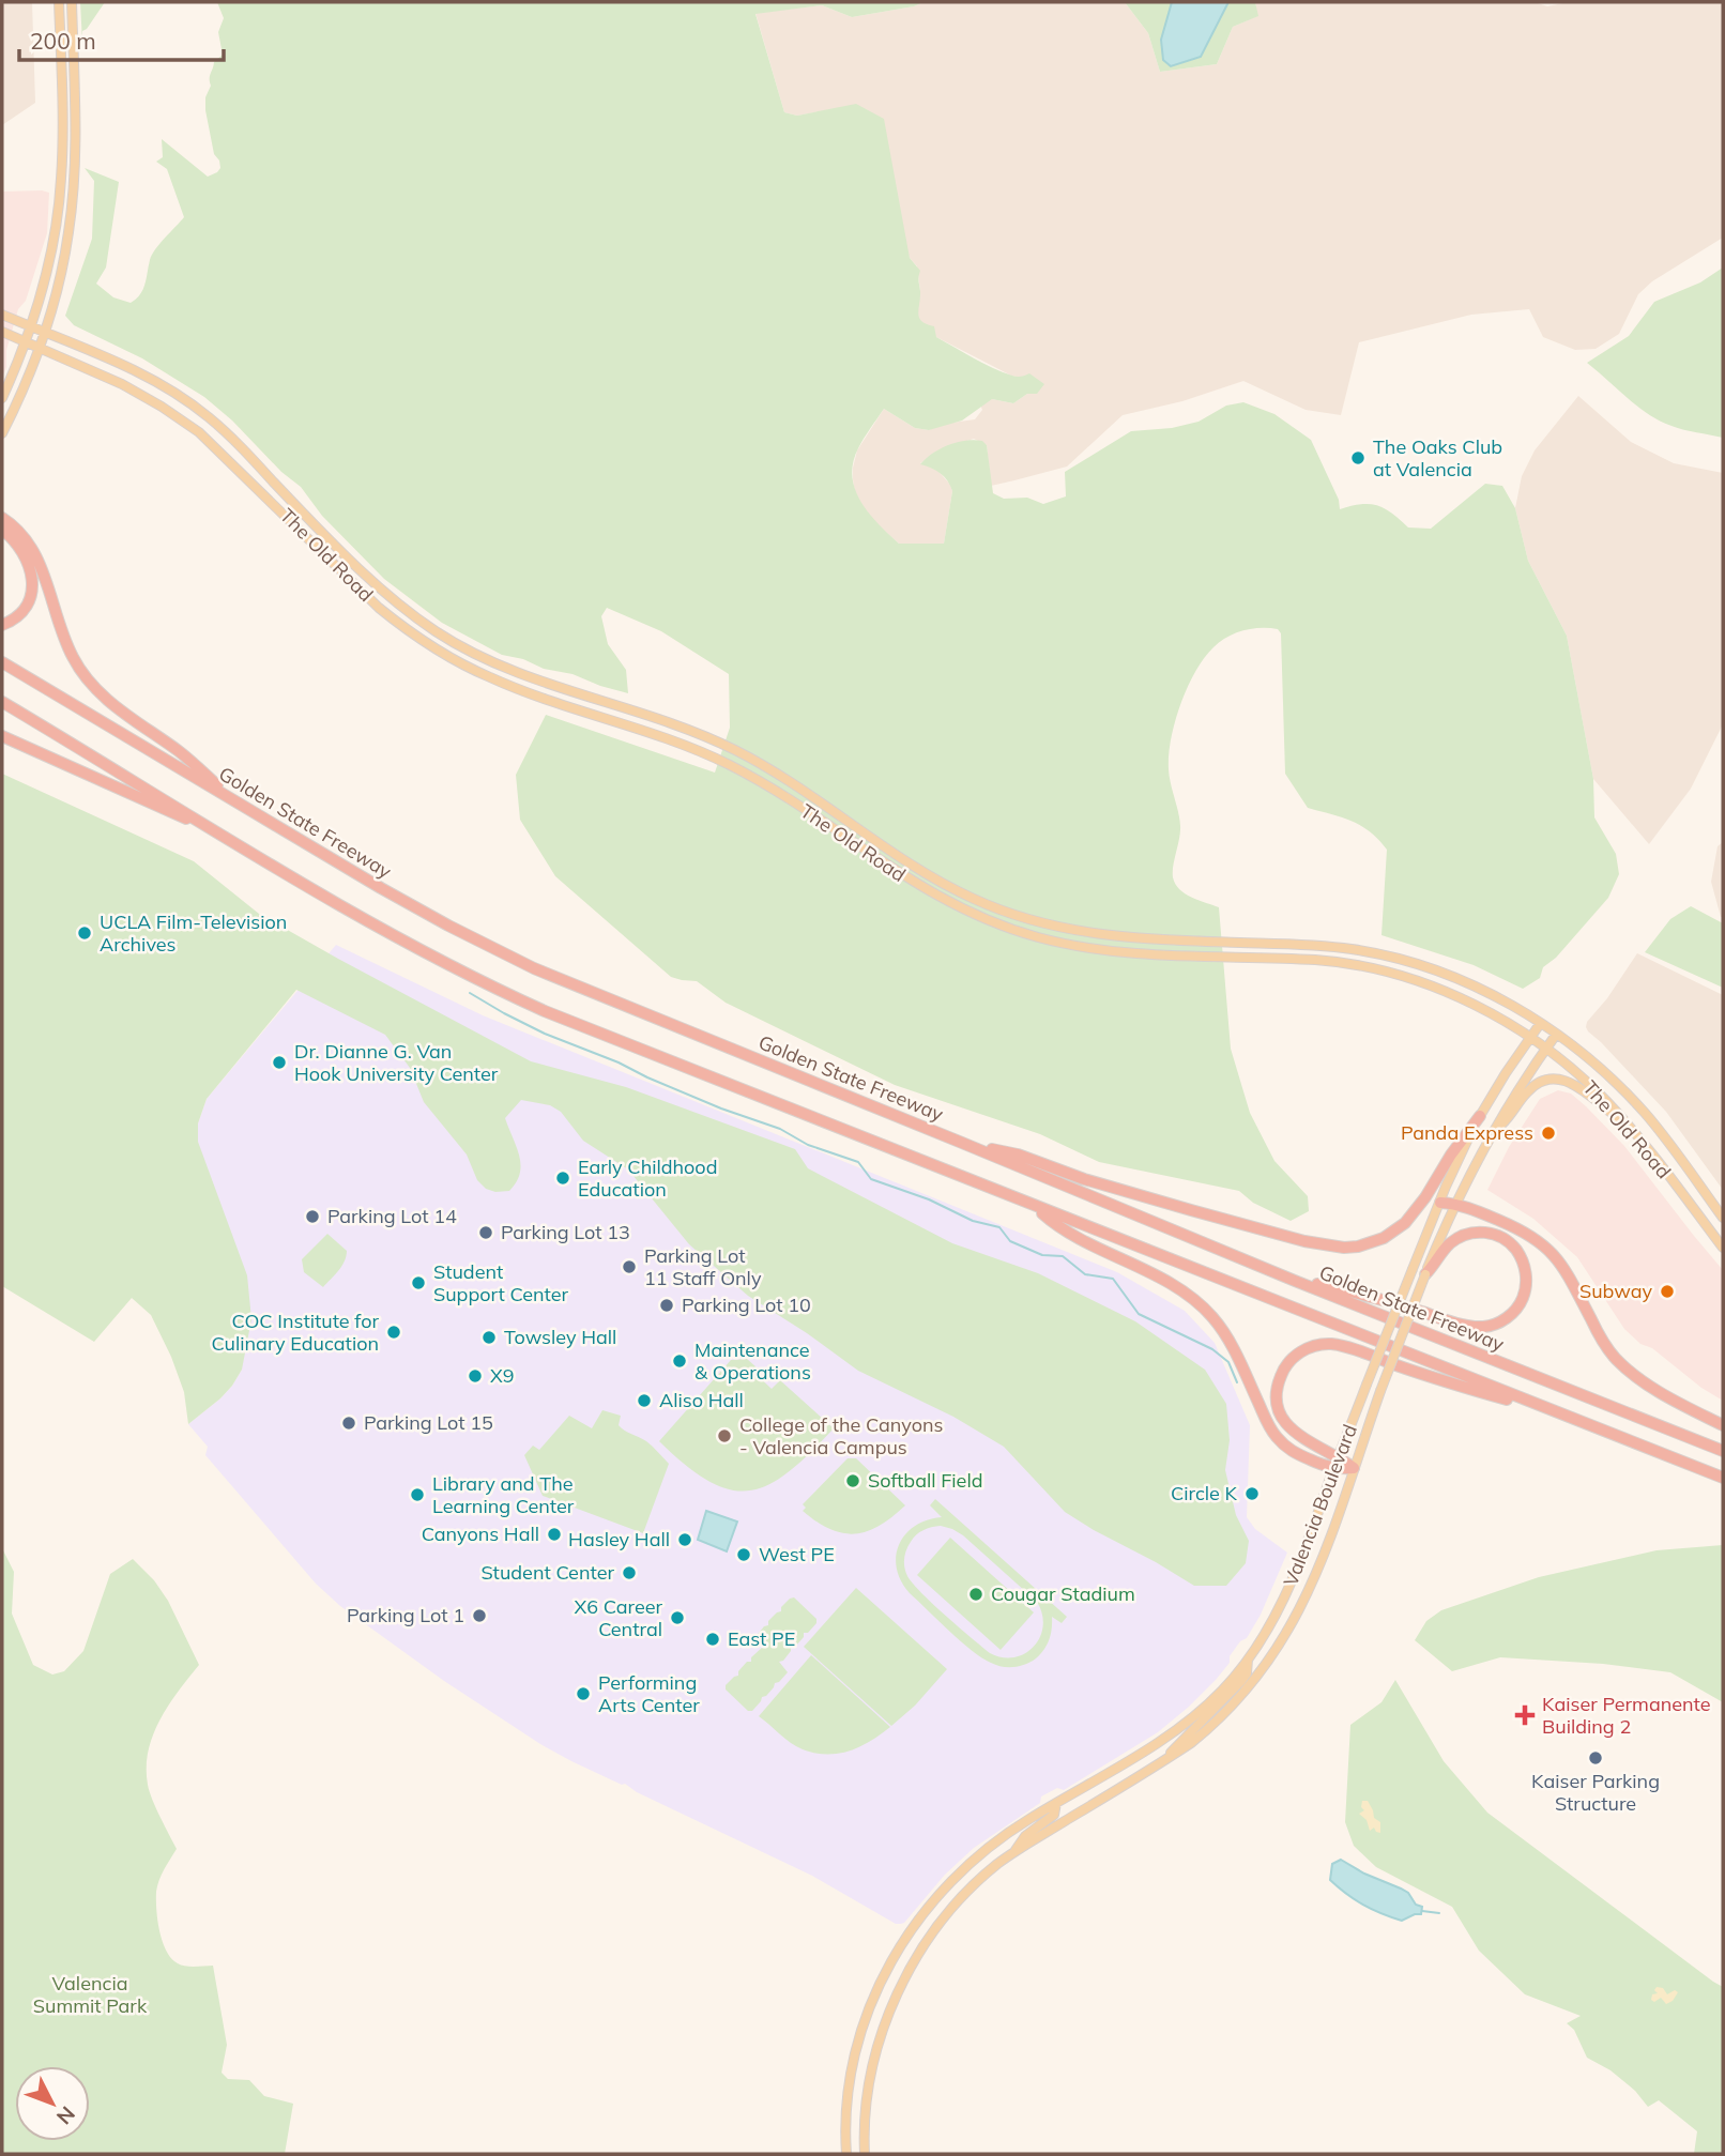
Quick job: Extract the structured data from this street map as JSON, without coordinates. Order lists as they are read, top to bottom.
{
  "streets": {
    "highway": ["Golden State Freeway"],
    "main road": ["The Old Road", "Valencia Boulevard"]
  },
  "crossings": [
    ["The Old Road", "Valencia Boulevard"]
  ],
  "parks": ["Valencia Summit Park"],
  "places": {
    "other": [
      "The Oaks Club at Valencia",
      "UCLA Film-Television Archives",
      "Dr. Dianne G. Van Hook University Center",
      "Panda Express",
      "Early Childhood Education",
      "Parking Lot 14",
      "Parking Lot 13",
      "Parking Lot 11 Staff Only",
      "Student Support Center",
      "Subway",
      "Parking Lot 10",
      "COC Institute for Culinary Education",
      "Towsley Hall",
      "Maintenance & Operations",
      "X9",
      "Aliso Hall",
      "Parking Lot 15",
      "College of the Canyons - Valencia Campus",
      "Softball Field",
      "Circle K",
      "Library and The Learning Center",
      "Canyons Hall",
      "Hasley Hall",
      "West PE",
      "Student Center",
      "Cougar Stadium",
      "Parking Lot 1",
      "X6 Career Central",
      "East PE",
      "Performing Arts Center",
      "Kaiser Parking Structure"
    ],
    "health": ["Kaiser Permanente Building 2"]
  },
  "scale_bar": "200 m",
  "north": "bottom right"
}
